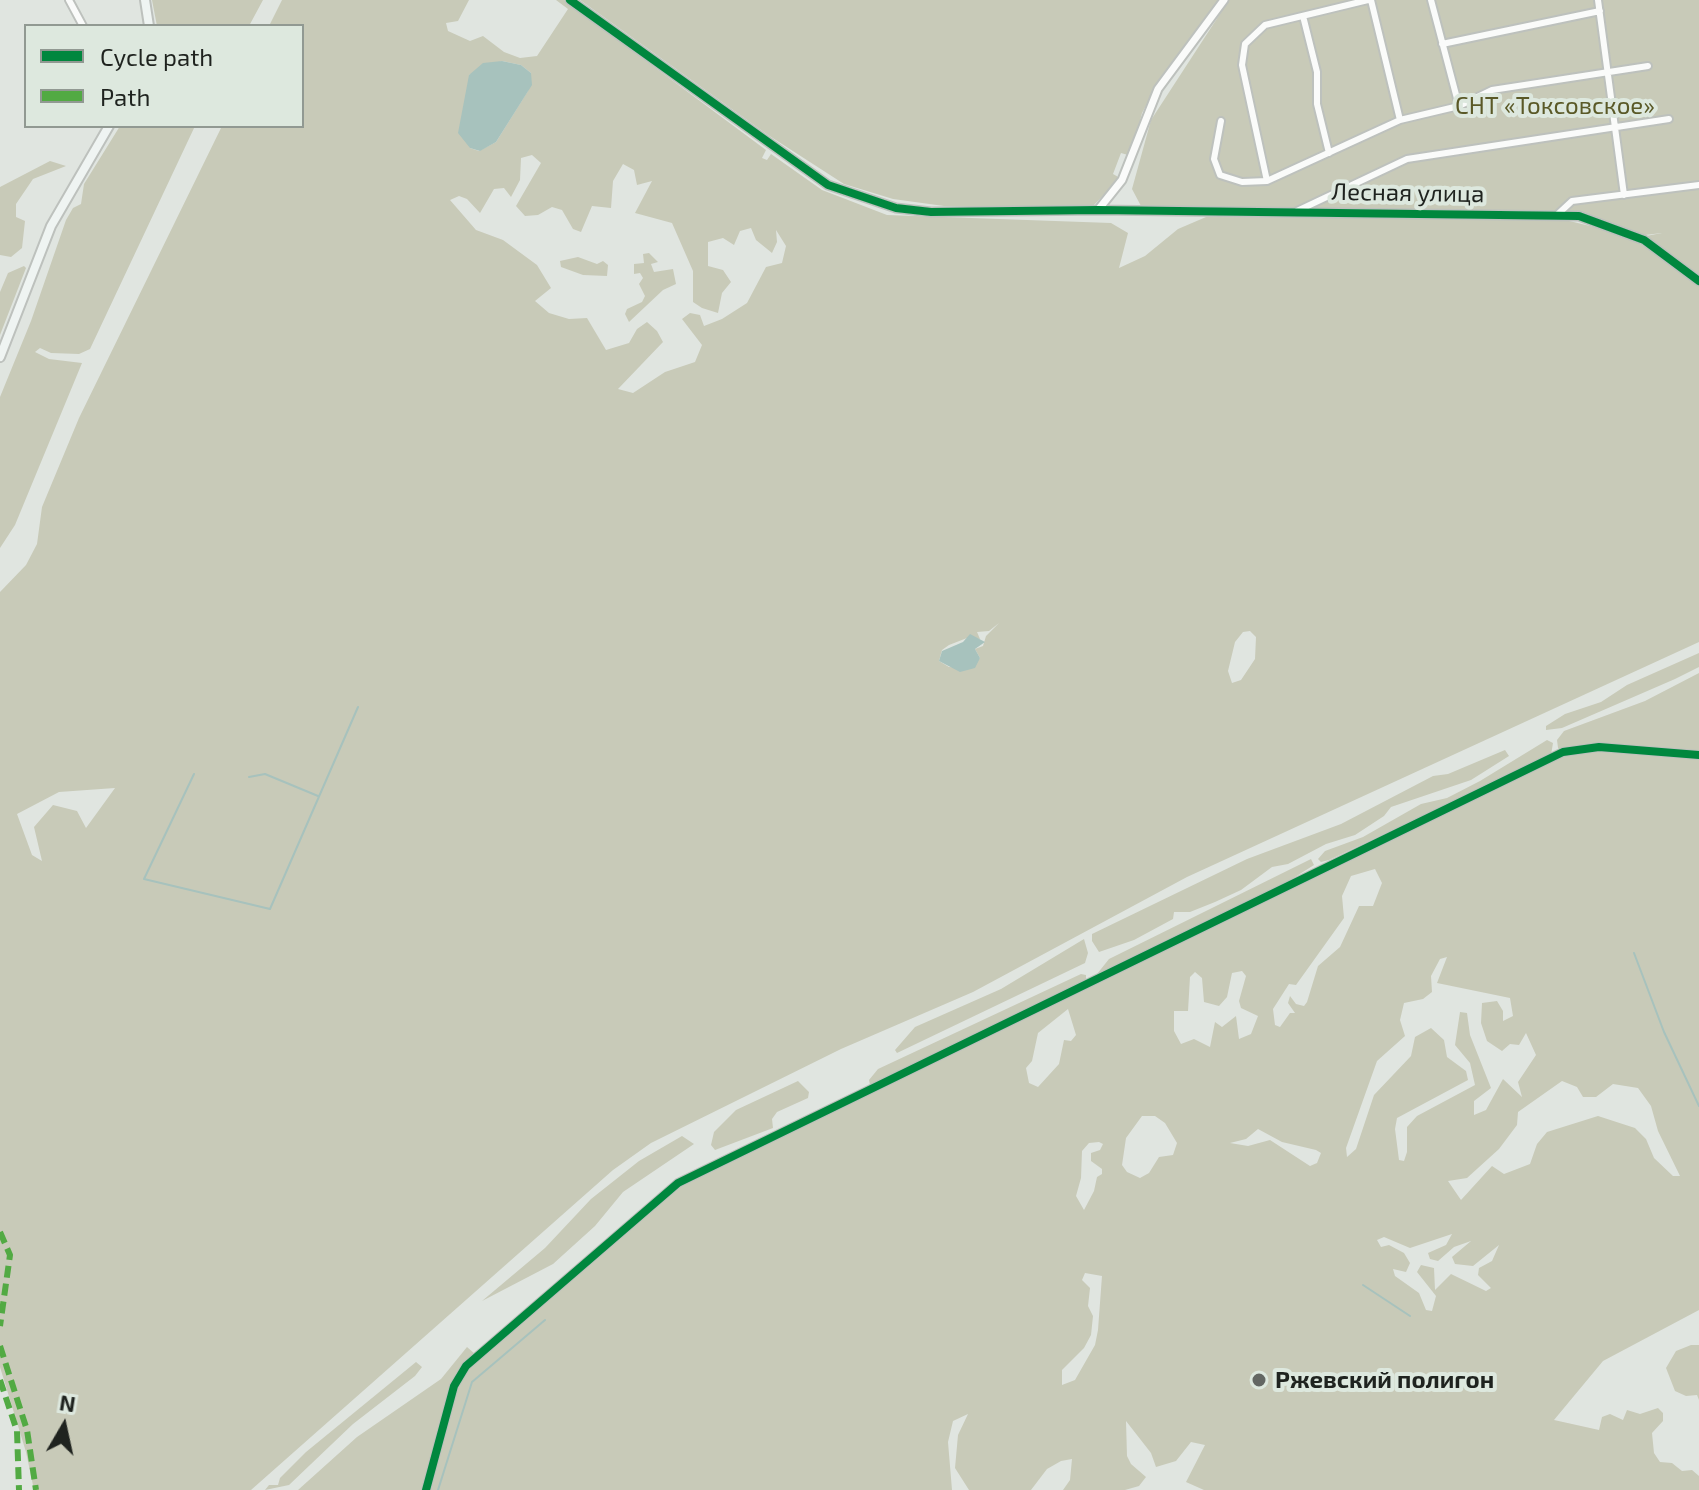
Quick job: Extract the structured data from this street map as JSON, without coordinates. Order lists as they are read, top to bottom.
{
  "streets": {
    "street": ["Лесная улица"]
  },
  "parks": ["СНТ «Токсовское»"],
  "places": ["Ржевский полигон"],
  "legend": ["Cycle path", "Path"],
  "north": "top"
}
